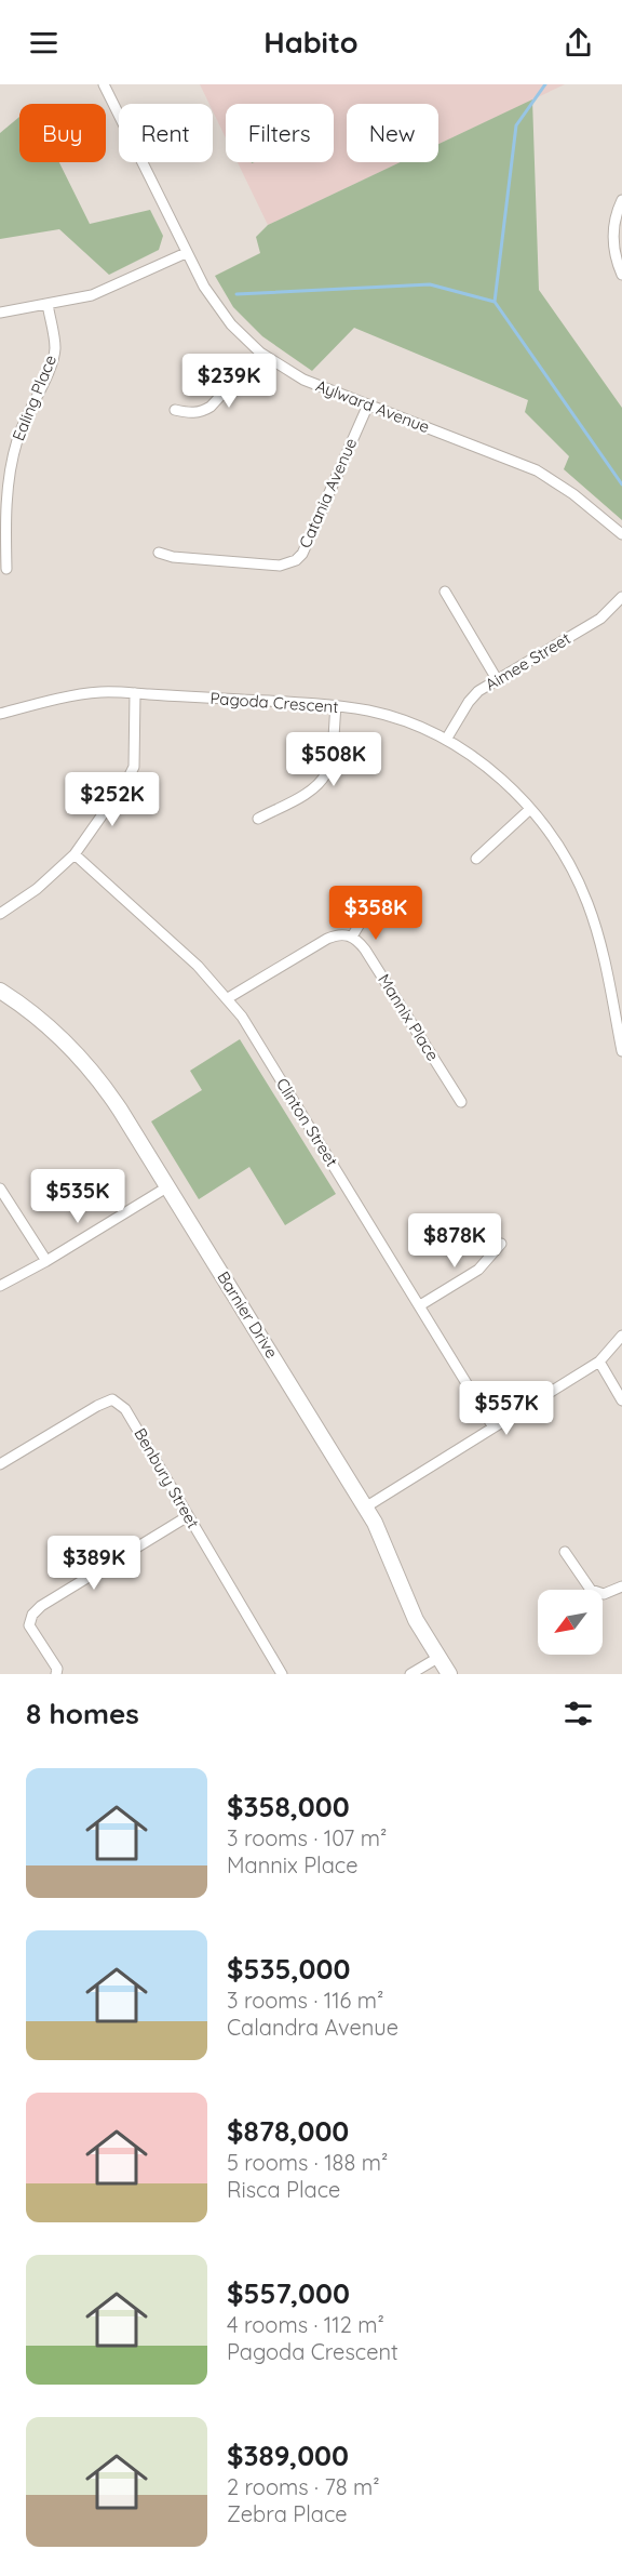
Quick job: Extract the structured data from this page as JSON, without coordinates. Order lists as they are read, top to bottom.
{
  "streets": {
    "street": [
      "Ealing Place",
      "Aylward Avenue",
      "Catania Avenue",
      "Aimee Street",
      "Pagoda Crescent",
      "Mannix Place",
      "Clinton Street",
      "Barnier Drive",
      "Benbury Street"
    ]
  },
  "crossings": [
    ["Aylward Avenue", "Catania Avenue"],
    ["Aimee Street", "Pagoda Crescent"]
  ],
  "north": "bottom left",
  "page": {
    "header": "Habito",
    "chip": [
      "Buy",
      "Rent",
      "Filters",
      "New"
    ],
    "price": [
      "$239K",
      "$508K",
      "$252K",
      "$358K",
      "$535K",
      "$878K",
      "$557K",
      "$389K"
    ],
    "heading": "8 homes",
    "list": [
      {
        "name": "$358,000",
        "note": "3 rooms · 107 m² · Mannix Place"
      },
      {
        "name": "$535,000",
        "note": "3 rooms · 116 m² · Calandra Avenue"
      },
      {
        "name": "$878,000",
        "note": "5 rooms · 188 m² · Risca Place"
      },
      {
        "name": "$557,000",
        "note": "4 rooms · 112 m² · Pagoda Crescent"
      },
      {
        "name": "$389,000",
        "note": "2 rooms · 78 m² · Zebra Place"
      }
    ]
  }
}
